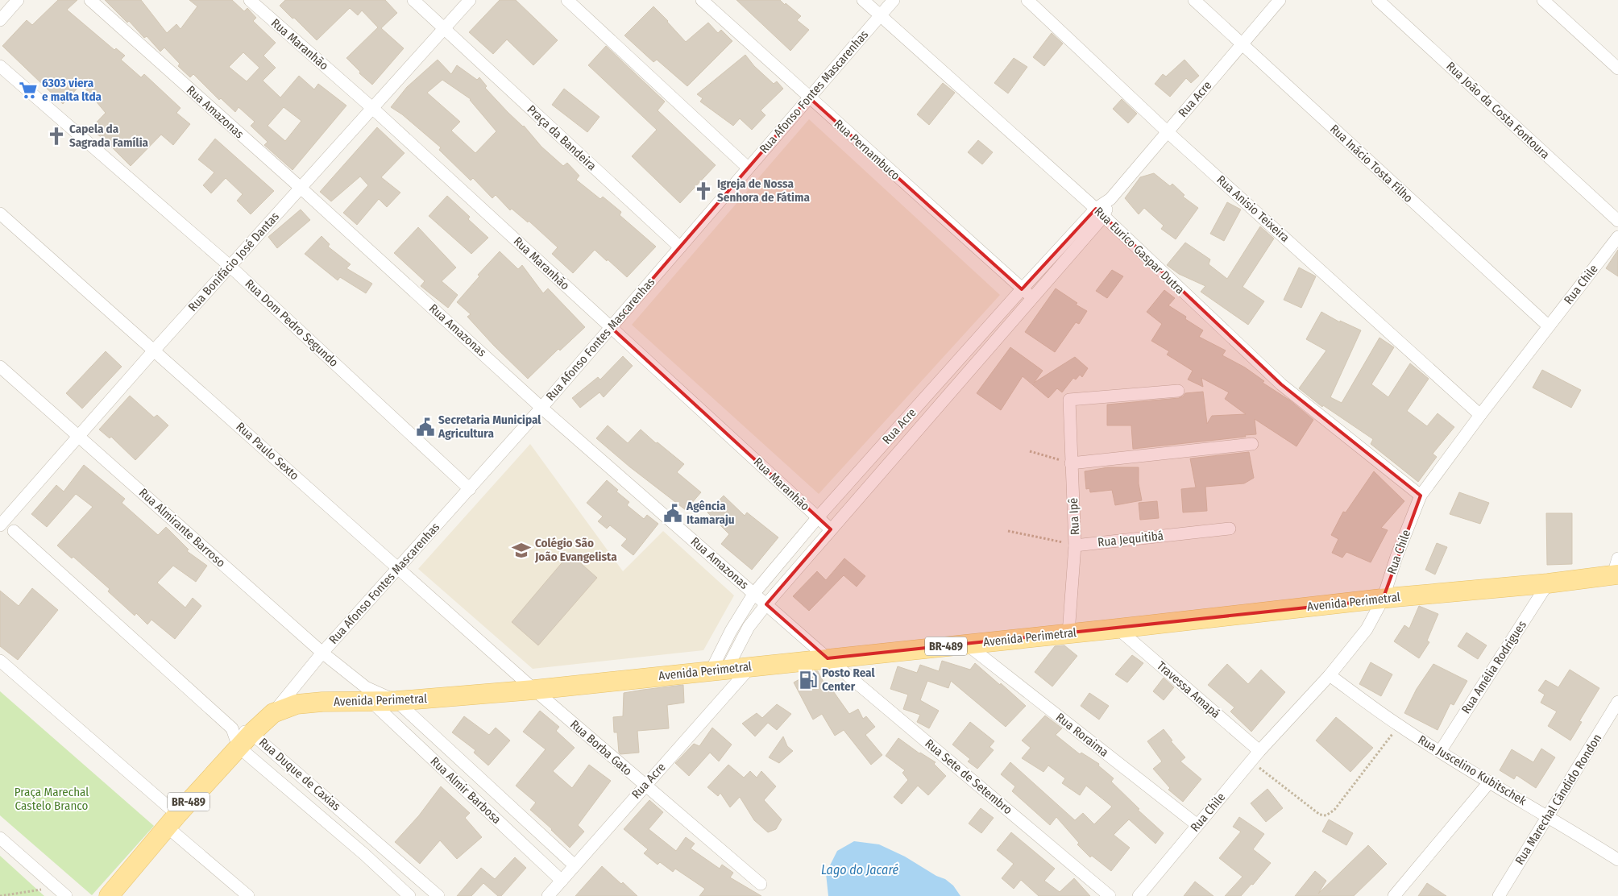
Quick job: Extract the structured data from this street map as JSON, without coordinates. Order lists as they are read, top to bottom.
{
  "streets": {
    "main road": ["Avenida Perimetral", "BR-489"],
    "street": [
      "Rua Maranhão",
      "Rua Afonso Fontes Mascarenhas",
      "Rua Acre",
      "Rua João da Costa Fontoura",
      "Rua Amazonas",
      "Praça da Bandeira",
      "Rua Pernambuco",
      "Rua Inácio Tosta Filho",
      "Rua Anisio Teixeira",
      "Rua Eurico Gaspar Dutra",
      "Rua Bonifácio José Dantas",
      "Rua Chile",
      "Rua Dom Pedro Segundo",
      "Rua Paulo Sexto",
      "Rua Ipê",
      "Rua Almirante Barroso",
      "Rua Jequitibá",
      "Rua Amélia Rodrigues",
      "Travessa Amapá",
      "Rua Roraima",
      "Rua Borba Gato",
      "Rua Juscelino Kubitschek",
      "Rua Duque de Caxias",
      "Rua Sete de Setembro",
      "Rua Almir Barbosa",
      "Rua Marechal Cândido Rondon"
    ]
  },
  "crossings": [
    ["Rua Maranhão", "Rua Afonso Fontes Mascarenhas"],
    ["Rua Maranhão", "Rua Acre"],
    ["Rua Maranhão", "Rua Bonifácio José Dantas"],
    ["Rua Afonso Fontes Mascarenhas", "Rua Amazonas"],
    ["Rua Afonso Fontes Mascarenhas", "Praça da Bandeira"],
    ["Rua Afonso Fontes Mascarenhas", "Rua Pernambuco"],
    ["Rua Afonso Fontes Mascarenhas", "Rua Eurico Gaspar Dutra"],
    ["Rua Afonso Fontes Mascarenhas", "Rua Dom Pedro Segundo"],
    ["Rua Afonso Fontes Mascarenhas", "Rua Paulo Sexto"],
    ["Rua Afonso Fontes Mascarenhas", "Rua Almirante Barroso"],
    ["Rua Afonso Fontes Mascarenhas", "Avenida Perimetral"],
    ["Rua Afonso Fontes Mascarenhas", "BR-489"],
    ["Rua Acre", "Rua Amazonas"],
    ["Rua Acre", "Rua Pernambuco"],
    ["Rua Acre", "Rua Inácio Tosta Filho"],
    ["Rua Acre", "Rua Anisio Teixeira"],
    ["Rua Acre", "Rua Eurico Gaspar Dutra"],
    ["Rua Acre", "Avenida Perimetral"],
    ["Rua Acre", "Rua Borba Gato"],
    ["Rua Acre", "Rua Almir Barbosa"],
    ["Rua Amazonas", "Rua Bonifácio José Dantas"],
    ["Rua Amazonas", "Avenida Perimetral"],
    ["Rua Amazonas", "Rua Sete de Setembro"],
    ["Praça da Bandeira", "Rua Bonifácio José Dantas"],
    ["Rua Inácio Tosta Filho", "Rua Chile"],
    ["Rua Anisio Teixeira", "Rua Chile"],
    ["Rua Eurico Gaspar Dutra", "Rua Chile"],
    ["Rua Bonifácio José Dantas", "Rua Dom Pedro Segundo"],
    ["Rua Bonifácio José Dantas", "Rua Paulo Sexto"],
    ["Rua Bonifácio José Dantas", "Rua Almirante Barroso"],
    ["Rua Chile", "Avenida Perimetral"],
    ["Rua Chile", "Travessa Amapá"],
    ["Rua Chile", "Rua Roraima"],
    ["Rua Chile", "Rua Juscelino Kubitschek"],
    ["Rua Paulo Sexto", "Avenida Perimetral"],
    ["Rua Paulo Sexto", "Rua Borba Gato"],
    ["Rua Ipê", "Rua Jequitibá"],
    ["Rua Ipê", "Avenida Perimetral"],
    ["Rua Almirante Barroso", "Avenida Perimetral"],
    ["Rua Almirante Barroso", "Rua Almir Barbosa"],
    ["Avenida Perimetral", "BR-489"],
    ["Avenida Perimetral", "Rua Amélia Rodrigues"],
    ["Avenida Perimetral", "Travessa Amapá"],
    ["Avenida Perimetral", "Rua Roraima"],
    ["Avenida Perimetral", "Rua Borba Gato"],
    ["Avenida Perimetral", "Rua Sete de Setembro"],
    ["Avenida Perimetral", "Rua Almir Barbosa"],
    ["BR-489", "Rua Duque de Caxias"],
    ["Rua Amélia Rodrigues", "Rua Juscelino Kubitschek"],
    ["Rua Juscelino Kubitschek", "Rua Marechal Cândido Rondon"]
  ],
  "water": ["Lago do Jacaré"],
  "parks": ["Praça Marechal Castelo Branco"],
  "places": {
    "supermarket": ["6303 viera e malta ltda"],
    "church": ["Capela da Sagrada Família", "Igreja de Nossa Senhora de Fátima"],
    "public building": ["Secretaria Municipal Agricultura", "Agência Itamaraju"],
    "school or university": ["Colégio São João Evangelista"],
    "fuel station": ["Posto Real Center"]
  }
}
